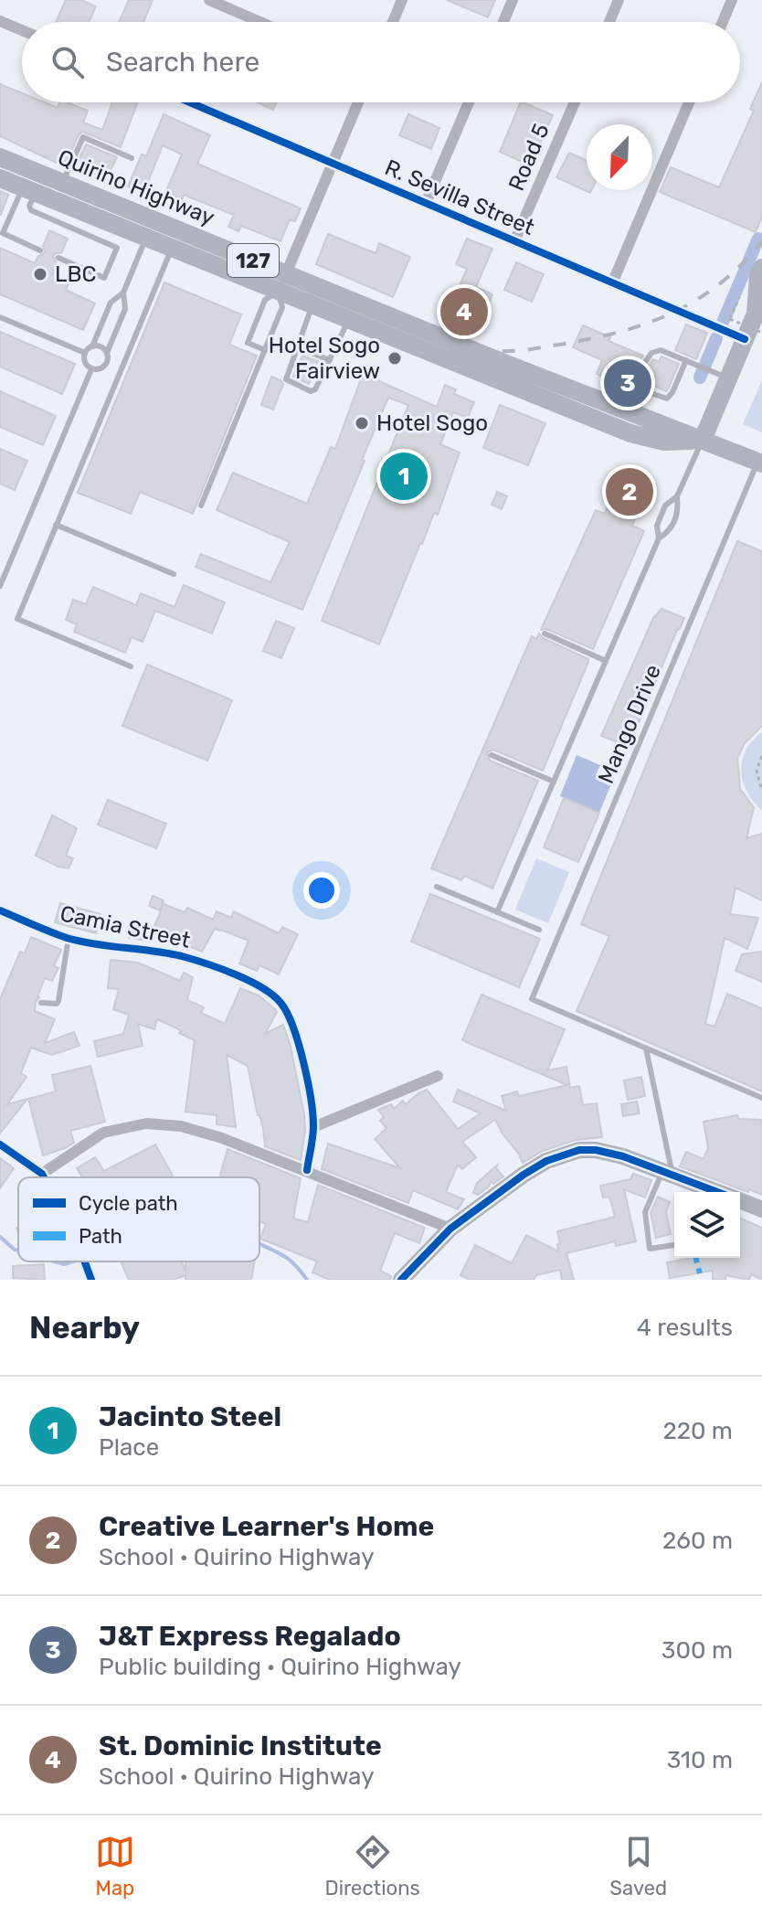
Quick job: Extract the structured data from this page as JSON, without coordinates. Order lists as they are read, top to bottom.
{
  "streets": {
    "main road": ["Quirino Highway", "127"],
    "street": ["Road 5", "R. Sevilla Street", "Camia Street"],
    "lane": ["Mango Drive"]
  },
  "crossings": [
    ["Road 5", "R. Sevilla Street"],
    ["Quirino Highway", "Mango Drive"]
  ],
  "places": ["LBC", "Hotel Sogo Fairview", "Hotel Sogo"],
  "legend": ["Cycle path", "Path"],
  "north": "bottom left",
  "page": {
    "search": "Search here",
    "pins": [
      "4",
      "3",
      "1",
      "2"
    ],
    "heading": ["Nearby", "4 results"],
    "list": [
      {
        "mark": "1",
        "name": "Jacinto Steel",
        "note": "Place",
        "value": "220 m"
      },
      {
        "mark": "2",
        "name": "Creative Learner's Home",
        "note": "School · Quirino Highway",
        "value": "260 m"
      },
      {
        "mark": "3",
        "name": "J&T Express Regalado",
        "note": "Public building · Quirino Highway",
        "value": "300 m"
      },
      {
        "mark": "4",
        "name": "St. Dominic Institute",
        "note": "School · Quirino Highway",
        "value": "310 m"
      }
    ],
    "nav": ["Map", "Directions", "Saved"]
  }
}
